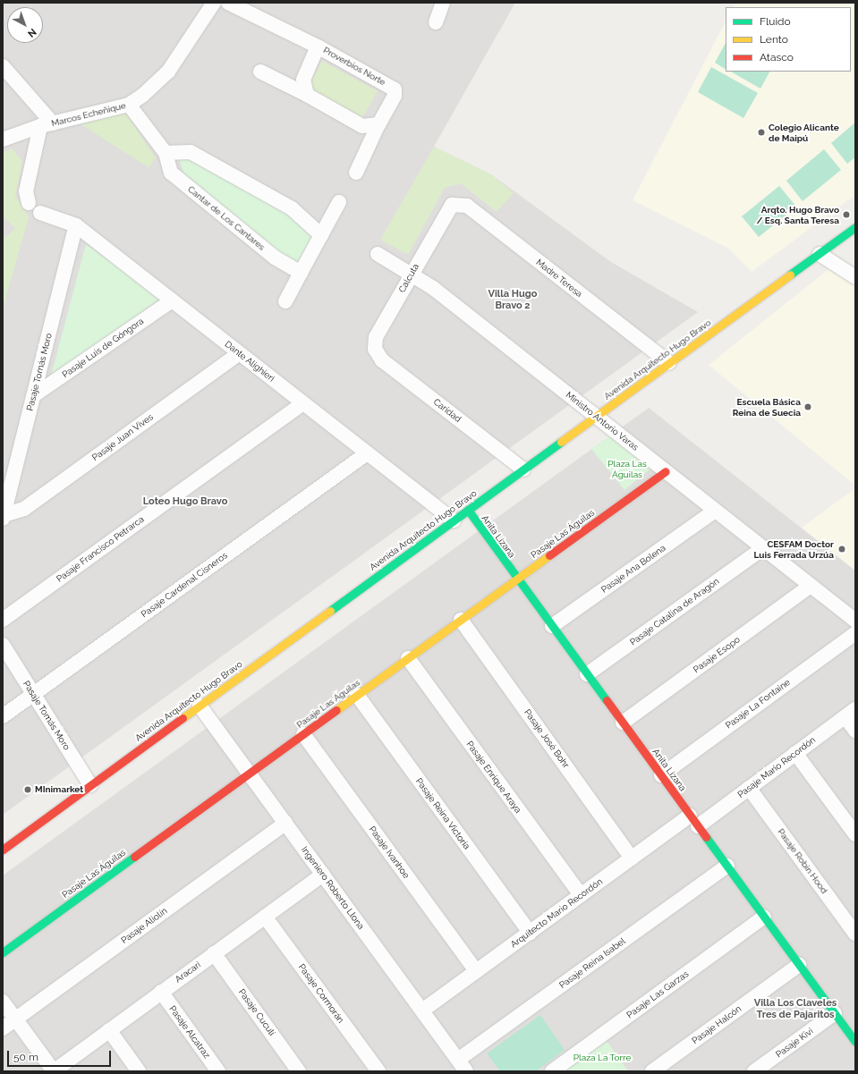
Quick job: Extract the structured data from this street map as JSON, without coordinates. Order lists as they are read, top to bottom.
{
  "streets": {
    "street": [
      "Proverbios Norte",
      "Marcos Echeñique",
      "Cantar de Los Cantares",
      "Calcuta",
      "Madre Teresa",
      "Pasaje Luis de Góngora",
      "Avenida Arquitecto Hugo Bravo",
      "Dante Alighieri",
      "Pasaje Tomás Moro",
      "Caridad",
      "Ministro Antorio Varas",
      "Pasaje Juan Vives",
      "Pasaje Las Águilas",
      "Anita Lizana",
      "Pasaje Francisco Petrarca",
      "Pasaje Ana Bolena",
      "Pasaje Cardenal Cisneros",
      "Pasaje Catalina de Aragón",
      "Pasaje Esopo",
      "Pasaje La Fontaine",
      "Pasaje José Bohr",
      "Pasaje Mario Recordón",
      "Pasaje Enrique Araya",
      "Pasaje Reina Victoria",
      "Pasaje Ivanhoe",
      "Pasaje Robin Hood",
      "Ingeniero Roberto Llona",
      "Arquitecto Mario Recordón",
      "Pasaje Aliolín",
      "Pasaje Reina Isabel",
      "Aracari",
      "Pasaje Cormorán",
      "Pasaje Las Garzas",
      "Pasaje Cuculí",
      "Pasaje Halcón",
      "Pasaje Alcatraz",
      "Pasaje Kivi"
    ]
  },
  "crossings": [
    ["Marcos Echeñique", "Cantar de Los Cantares"],
    ["Calcuta", "Madre Teresa"],
    ["Calcuta", "Caridad"],
    ["Calcuta", "Ministro Antorio Varas"],
    ["Madre Teresa", "Avenida Arquitecto Hugo Bravo"],
    ["Pasaje Luis de Góngora", "Dante Alighieri"],
    ["Pasaje Luis de Góngora", "Pasaje Tomás Moro"],
    ["Avenida Arquitecto Hugo Bravo", "Dante Alighieri"],
    ["Avenida Arquitecto Hugo Bravo", "Pasaje Tomás Moro"],
    ["Avenida Arquitecto Hugo Bravo", "Caridad"],
    ["Avenida Arquitecto Hugo Bravo", "Ministro Antorio Varas"],
    ["Avenida Arquitecto Hugo Bravo", "Anita Lizana"],
    ["Avenida Arquitecto Hugo Bravo", "Ingeniero Roberto Llona"],
    ["Dante Alighieri", "Pasaje Tomás Moro"],
    ["Dante Alighieri", "Pasaje Juan Vives"],
    ["Dante Alighieri", "Pasaje Francisco Petrarca"],
    ["Dante Alighieri", "Pasaje Cardenal Cisneros"],
    ["Pasaje Tomás Moro", "Pasaje Juan Vives"],
    ["Pasaje Tomás Moro", "Pasaje Cardenal Cisneros"],
    ["Ministro Antorio Varas", "Pasaje Las Águilas"],
    ["Ministro Antorio Varas", "Pasaje Ana Bolena"],
    ["Ministro Antorio Varas", "Pasaje Catalina de Aragón"],
    ["Ministro Antorio Varas", "Pasaje Esopo"],
    ["Pasaje Las Águilas", "Anita Lizana"],
    ["Pasaje Las Águilas", "Pasaje José Bohr"],
    ["Pasaje Las Águilas", "Pasaje Enrique Araya"],
    ["Pasaje Las Águilas", "Pasaje Reina Victoria"],
    ["Pasaje Las Águilas", "Pasaje Ivanhoe"],
    ["Pasaje Las Águilas", "Ingeniero Roberto Llona"],
    ["Anita Lizana", "Pasaje Ana Bolena"],
    ["Anita Lizana", "Pasaje Catalina de Aragón"],
    ["Anita Lizana", "Pasaje Esopo"],
    ["Anita Lizana", "Pasaje La Fontaine"],
    ["Anita Lizana", "Pasaje Mario Recordón"],
    ["Anita Lizana", "Arquitecto Mario Recordón"],
    ["Anita Lizana", "Pasaje Reina Isabel"],
    ["Anita Lizana", "Pasaje Las Garzas"],
    ["Anita Lizana", "Pasaje Halcón"],
    ["Anita Lizana", "Pasaje Kivi"],
    ["Pasaje José Bohr", "Arquitecto Mario Recordón"],
    ["Pasaje Mario Recordón", "Pasaje Robin Hood"],
    ["Pasaje Mario Recordón", "Arquitecto Mario Recordón"],
    ["Pasaje Enrique Araya", "Arquitecto Mario Recordón"],
    ["Pasaje Reina Victoria", "Arquitecto Mario Recordón"],
    ["Pasaje Ivanhoe", "Arquitecto Mario Recordón"],
    ["Ingeniero Roberto Llona", "Arquitecto Mario Recordón"],
    ["Ingeniero Roberto Llona", "Pasaje Aliolín"],
    ["Ingeniero Roberto Llona", "Pasaje Reina Isabel"],
    ["Ingeniero Roberto Llona", "Aracari"],
    ["Aracari", "Pasaje Cormorán"],
    ["Aracari", "Pasaje Cuculí"],
    ["Aracari", "Pasaje Alcatraz"]
  ],
  "districts": ["Villa Hugo Bravo 2", "Loteo Hugo Bravo", "Villa Los Claveles Tres de Pajaritos"],
  "parks": ["Plaza Las Águilas", "Plaza La Torre"],
  "places": [
    "Colegio Alicante de Maipú",
    "Arqto. Hugo Bravo / Esq. Santa Teresa",
    "Escuela Básica Reina de Suecia",
    "CESFAM Doctor Luis Ferrada Urzúa",
    "MInimarket"
  ],
  "legend": ["Fluido", "Lento", "Atasco"],
  "scale_bar": "50 m",
  "north": "bottom right"
}
